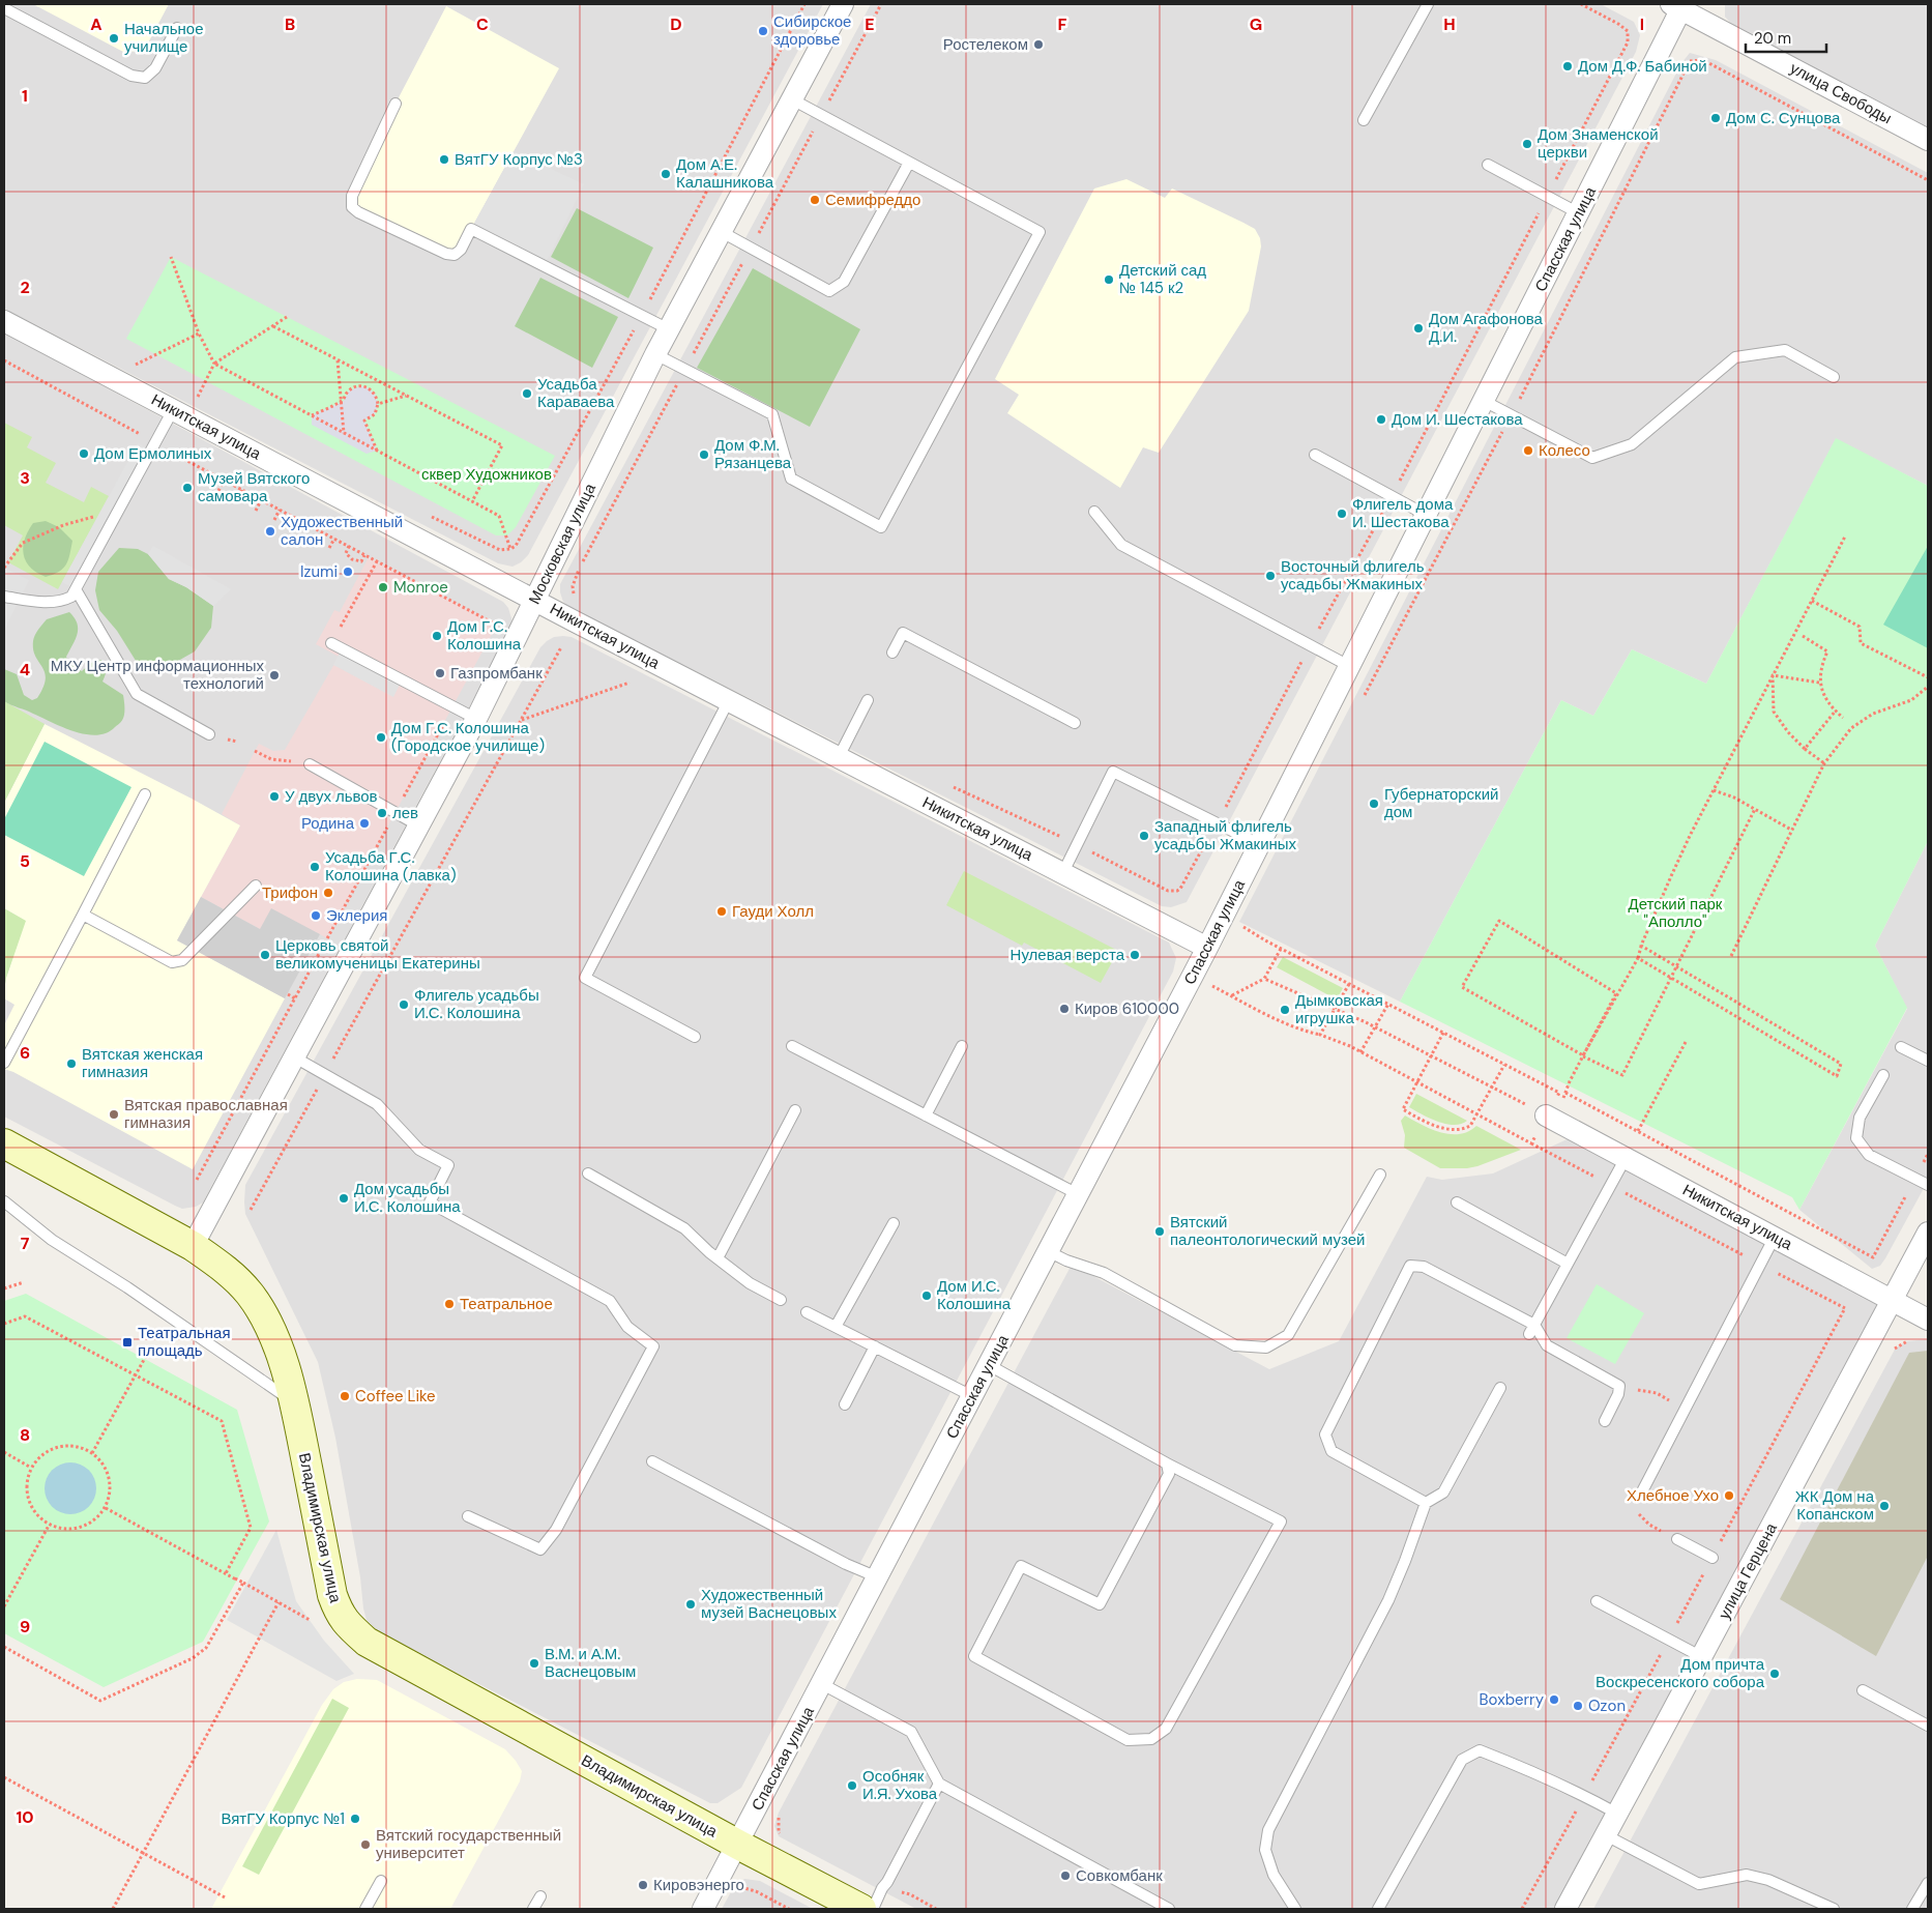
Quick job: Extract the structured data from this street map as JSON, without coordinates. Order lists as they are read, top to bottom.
{
  "streets": {
    "main road": ["Владимирская улица"],
    "street": [
      "улица Свободы",
      "Спасская улица",
      "Никитская улица",
      "Московская улица",
      "улица Герцена"
    ]
  },
  "crossings": [
    ["улица Свободы", "Спасская улица"],
    ["Спасская улица", "Никитская улица"],
    ["Спасская улица", "Владимирская улица"],
    ["Никитская улица", "Московская улица"],
    ["Никитская улица", "улица Герцена"],
    ["Московская улица", "Владимирская улица"]
  ],
  "parks": ["сквер Художников", "Детский парк \"Аполло\""],
  "places": {
    "other": [
      "Сибирское здоровье",
      "Начальное училище",
      "Ростелеком",
      "Дом Д.Ф. Бабиной",
      "Дом С. Сунцова",
      "Дом Знаменской церкви",
      "ВятГУ Корпус №3",
      "Дом А.Е. Калашникова",
      "Семифреддо",
      "Детский сад № 145 к2",
      "Дом Агафонова Д.И.",
      "Усадьба Караваева",
      "Дом И. Шестакова",
      "Колесо",
      "Дом Ермолиных",
      "Дом Ф.М. Рязанцева",
      "Музей Вятского самовара",
      "Флигель дома И. Шестакова",
      "Художественный салон",
      "Izumi",
      "Восточный флигель усадьбы Жмакиных",
      "Monroe",
      "Дом Г.С. Колошина",
      "Газпромбанк",
      "МКУ Центр информационных технологий",
      "Дом Г.С. Колошина (Городское училище)",
      "У двух львов",
      "Губернаторский дом",
      "лев",
      "Родина",
      "Западный флигель усадьбы Жмакиных",
      "Усадьба Г.С. Колошина (лавка)",
      "Трифон",
      "Гауди Холл",
      "Эклерия",
      "Церковь святой великомученицы Екатерины",
      "Нулевая верста",
      "Флигель усадьбы И.С. Колошина",
      "Киров 610000",
      "Дымковская игрушка",
      "Вятская женская гимназия",
      "Вятская православная гимназия",
      "Дом усадьбы И.С. Колошина",
      "Вятский палеонтологический музей",
      "Дом И.С. Колошина",
      "Театральное",
      "Coffee Like",
      "Хлебное Ухо",
      "ЖК Дом на Копанском",
      "Художественный музей Васнецовых",
      "В.М. и А.М. Васнецовым",
      "Дом причта Воскресенского собора",
      "Boxberry",
      "Ozon",
      "Особняк И.Я. Ухова",
      "ВятГУ Корпус №1",
      "Вятский государственный университет",
      "Совкомбанк",
      "Кировэнерго"
    ],
    "transit": ["Театральная площадь"]
  },
  "scale_bar": "20 m",
  "grid": {
    "columns": [
      "A",
      "B",
      "C",
      "D",
      "E",
      "F",
      "G",
      "H",
      "I"
    ],
    "rows": [
      "1",
      "2",
      "3",
      "4",
      "5",
      "6",
      "7",
      "8",
      "9",
      "10"
    ]
  }
}
